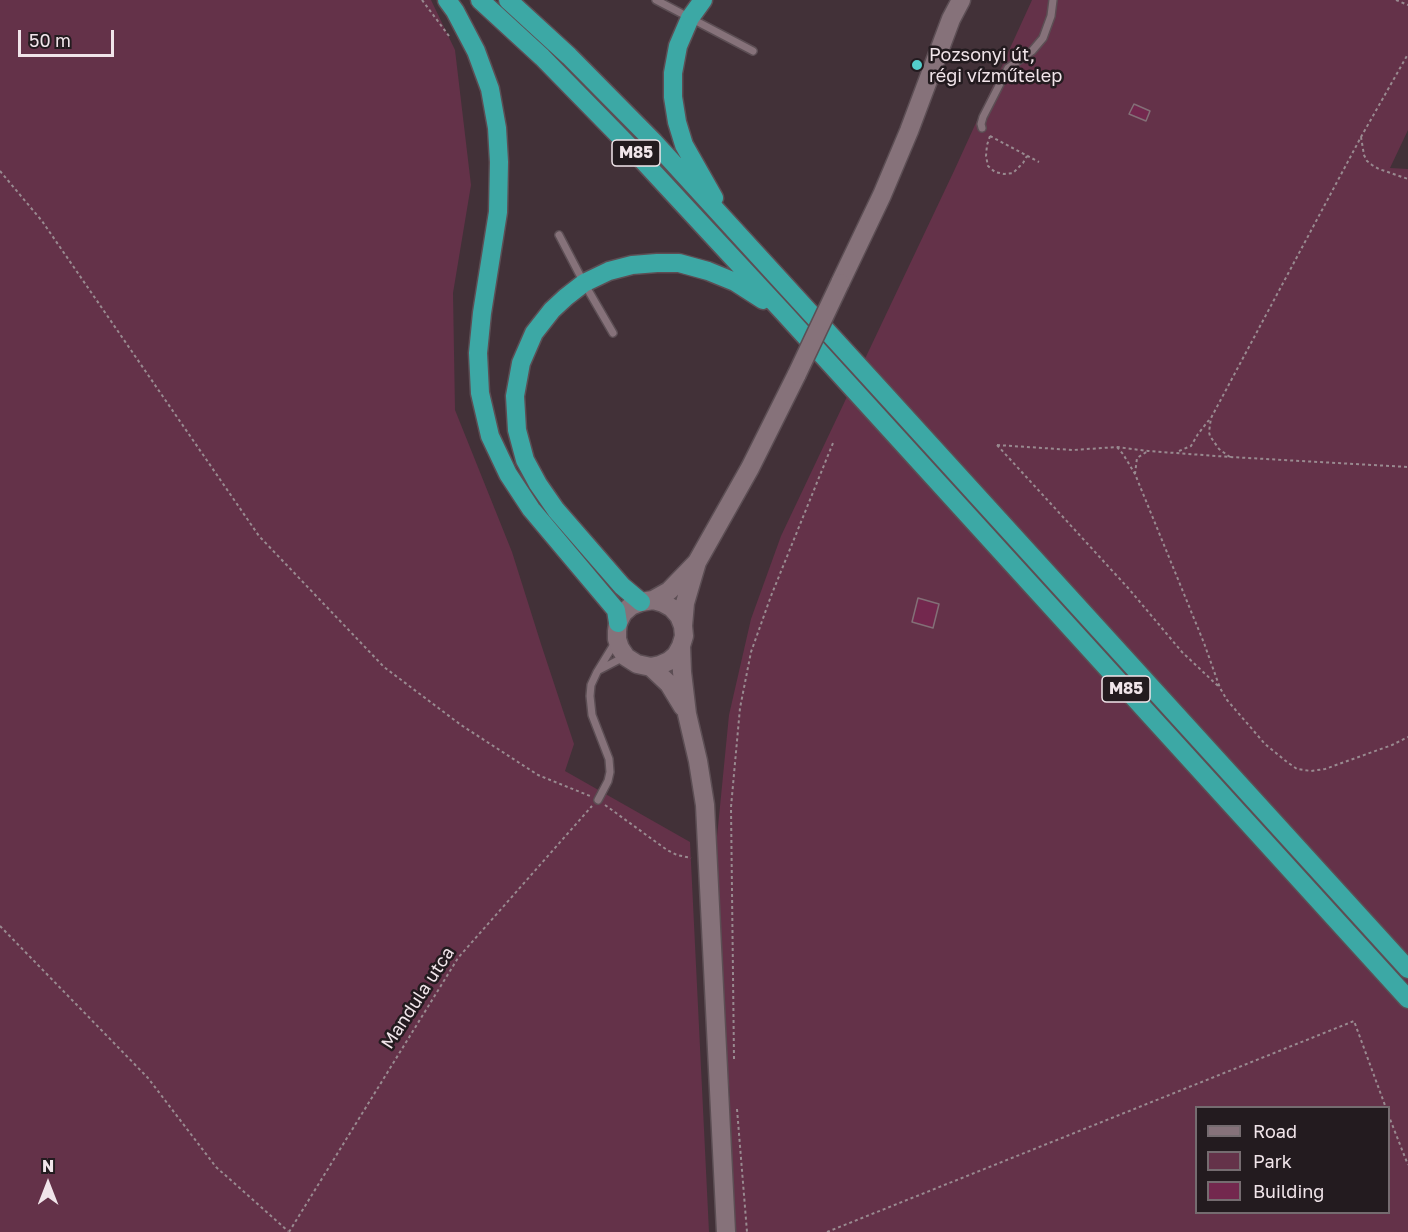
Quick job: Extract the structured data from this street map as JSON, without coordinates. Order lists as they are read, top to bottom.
{
  "streets": {
    "highway": ["M85"],
    "path": ["Mandula utca"]
  },
  "places": ["Pozsonyi út, régi vízműtelep"],
  "legend": ["Road", "Park", "Building"],
  "scale_bar": "50 m",
  "north": "top"
}
